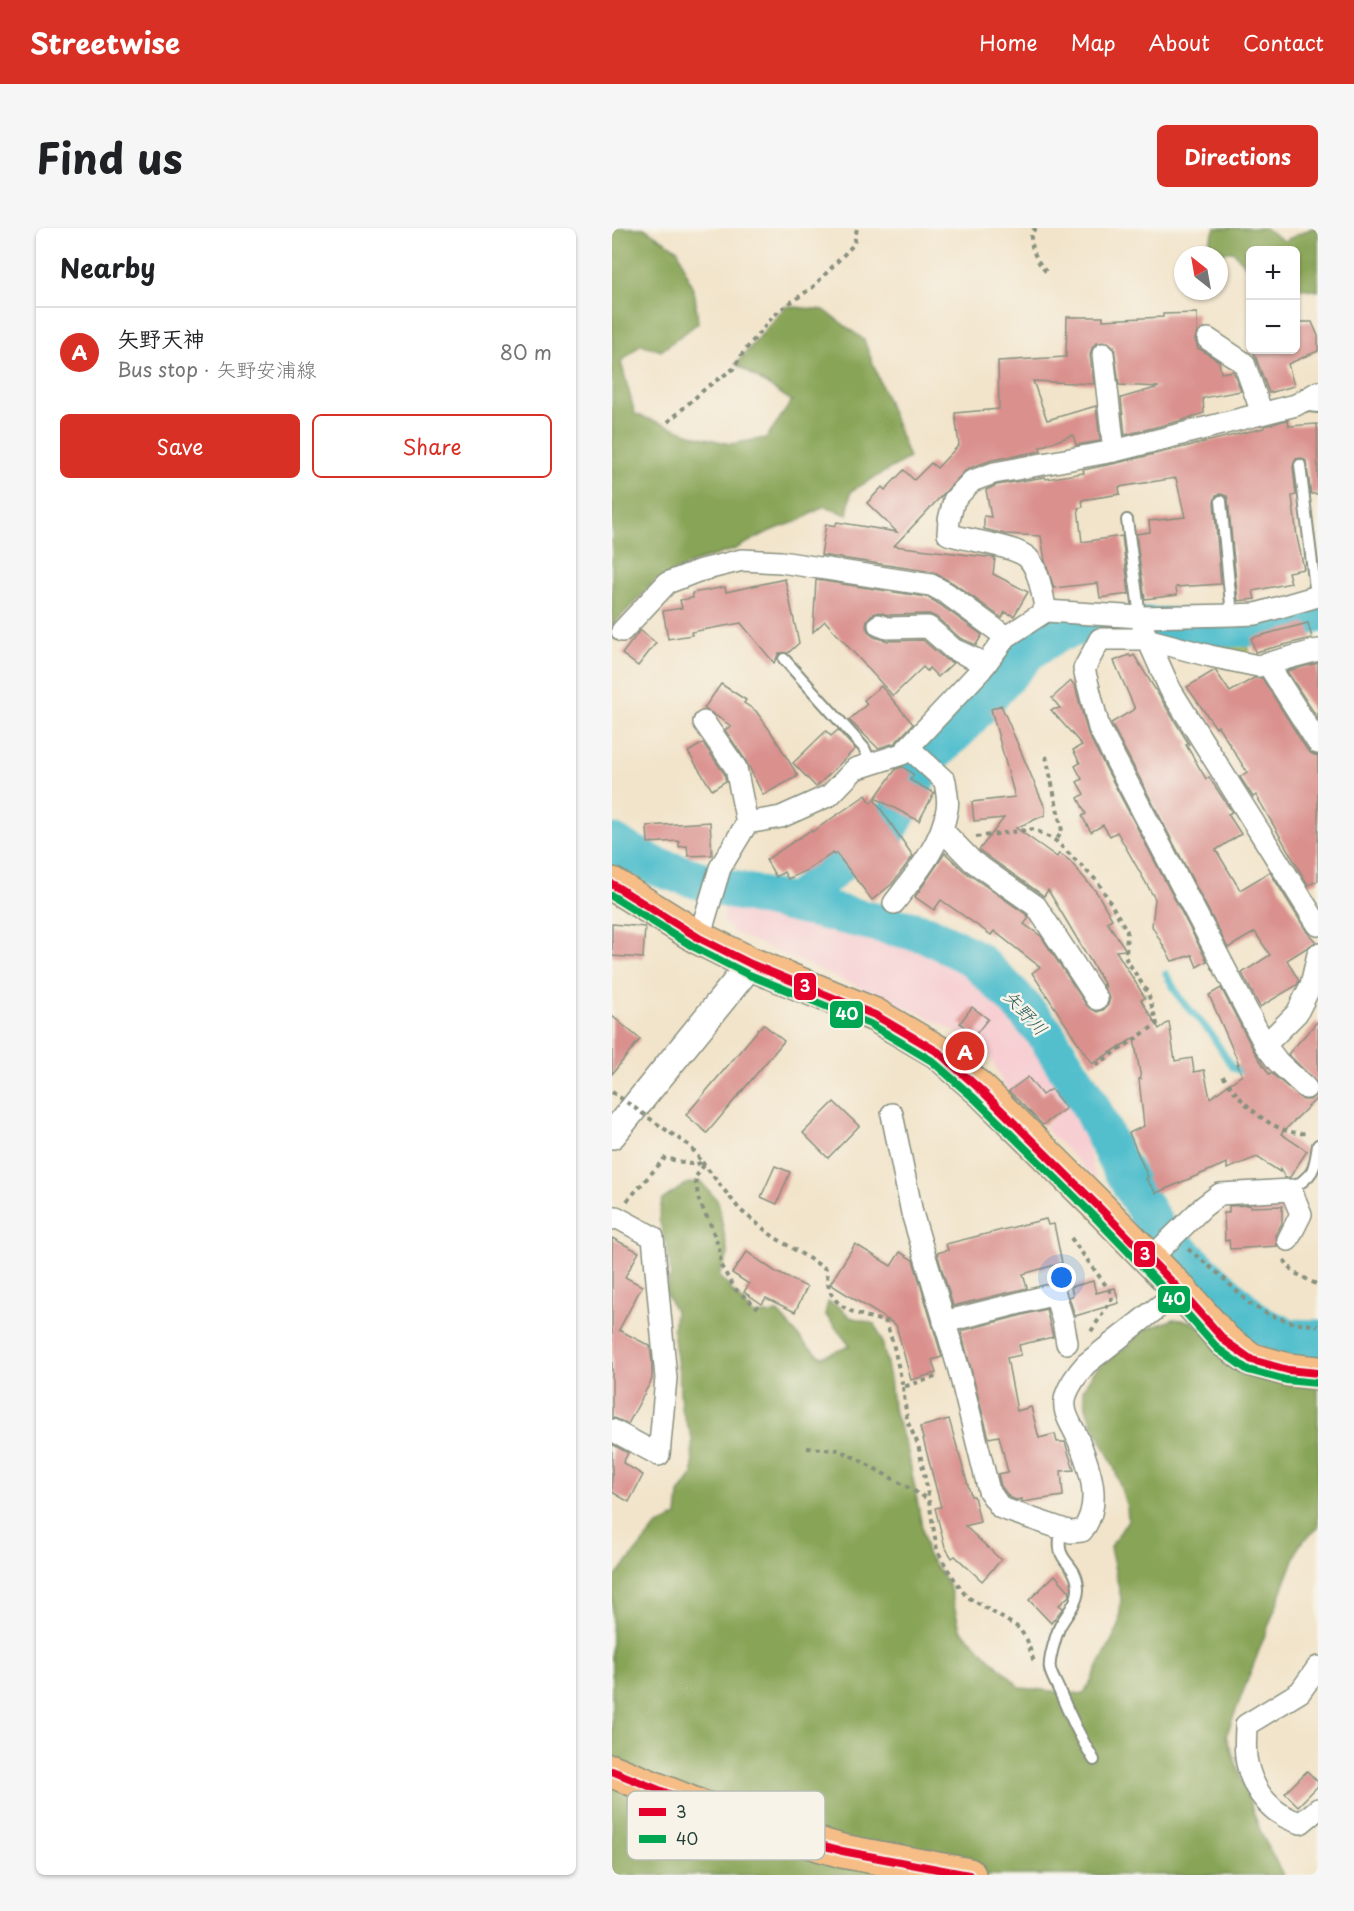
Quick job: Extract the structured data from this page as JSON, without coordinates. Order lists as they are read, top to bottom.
{
  "water": ["矢野川"],
  "lines": ["transit line 3", "transit line 40"],
  "legend": ["3", "40"],
  "north": "top left",
  "page": {
    "header": "Streetwise",
    "nav": [
      "Home",
      "Map",
      "About",
      "Contact"
    ],
    "title": "Find us",
    "buttons": [
      "Directions",
      ["Save", "Share"]
    ],
    "heading": "Nearby",
    "map_buttons": ["+", "−"],
    "list": [
      {
        "mark": "A",
        "name": "矢野天神",
        "note": "Bus stop · 矢野安浦線",
        "value": "80 m"
      }
    ],
    "pins": "A"
  }
}
